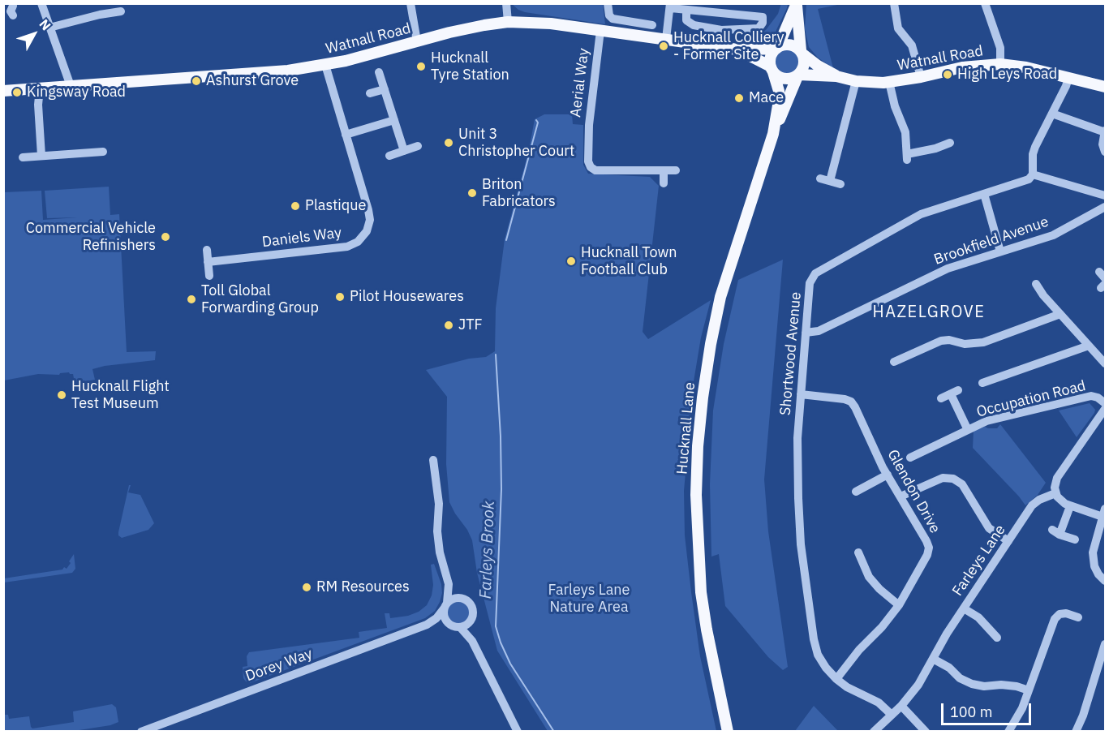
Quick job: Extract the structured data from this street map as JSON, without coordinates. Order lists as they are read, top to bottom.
{
  "streets": {
    "main road": ["Watnall Road", "Hucknall Lane"],
    "street": [
      "Aerial Way",
      "Daniels Way",
      "Brookfield Avenue",
      "Shortwood Avenue",
      "Occupation Road",
      "Glendon Drive",
      "Farleys Lane",
      "Dorey Way"
    ]
  },
  "crossings": [
    ["Watnall Road", "Aerial Way"],
    ["Watnall Road", "Daniels Way"],
    ["Watnall Road", "Hucknall Lane"],
    ["Brookfield Avenue", "Shortwood Avenue"],
    ["Shortwood Avenue", "Glendon Drive"],
    ["Shortwood Avenue", "Farleys Lane"]
  ],
  "districts": ["HAZELGROVE"],
  "water": ["Farleys Brook"],
  "parks": ["Farleys Lane Nature Area"],
  "places": [
    "Hucknall Colliery - Former Site",
    "Hucknall Tyre Station",
    "High Leys Road",
    "Ashurst Grove",
    "Kingsway Road",
    "Mace",
    "Unit 3 Christopher Court",
    "Briton Fabricators",
    "Plastique",
    "Commercial Vehicle Refinishers",
    "Hucknall Town Football Club",
    "Pilot Housewares",
    "Toll Global Forwarding Group",
    "JTF",
    "Hucknall Flight Test Museum",
    "RM Resources"
  ],
  "scale_bar": "100 m",
  "north": "top right"
}
